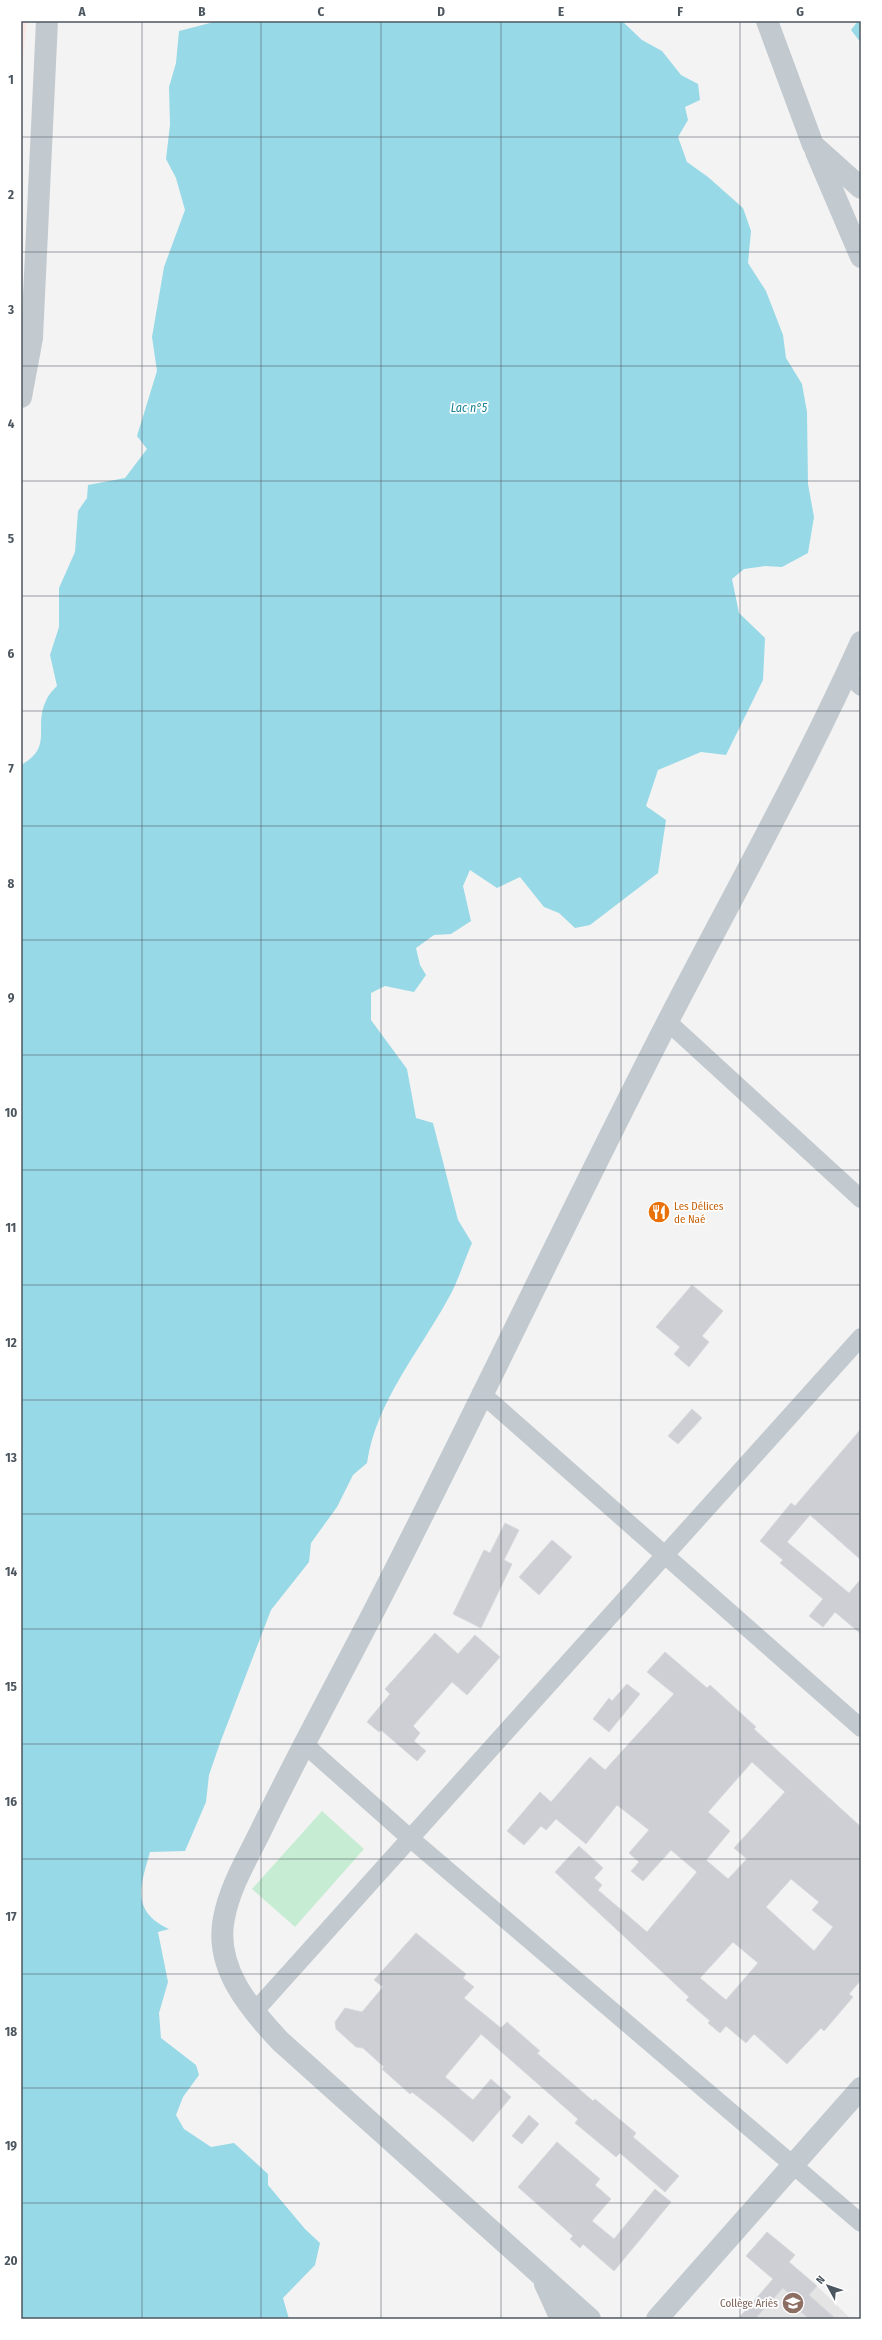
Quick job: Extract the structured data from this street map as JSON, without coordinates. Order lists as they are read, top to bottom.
{
  "water": ["Lac n°5"],
  "places": {
    "restaurant": ["Les Délices de Naé"],
    "school or university": ["Collège Ariès"]
  },
  "north": "top left",
  "grid": {
    "columns": [
      "A",
      "B",
      "C",
      "D",
      "E",
      "F",
      "G"
    ],
    "rows": [
      "1",
      "2",
      "3",
      "4",
      "5",
      "6",
      "7",
      "8",
      "9",
      "10",
      "11",
      "12",
      "13",
      "14",
      "15",
      "16",
      "17",
      "18",
      "19",
      "20"
    ]
  }
}
